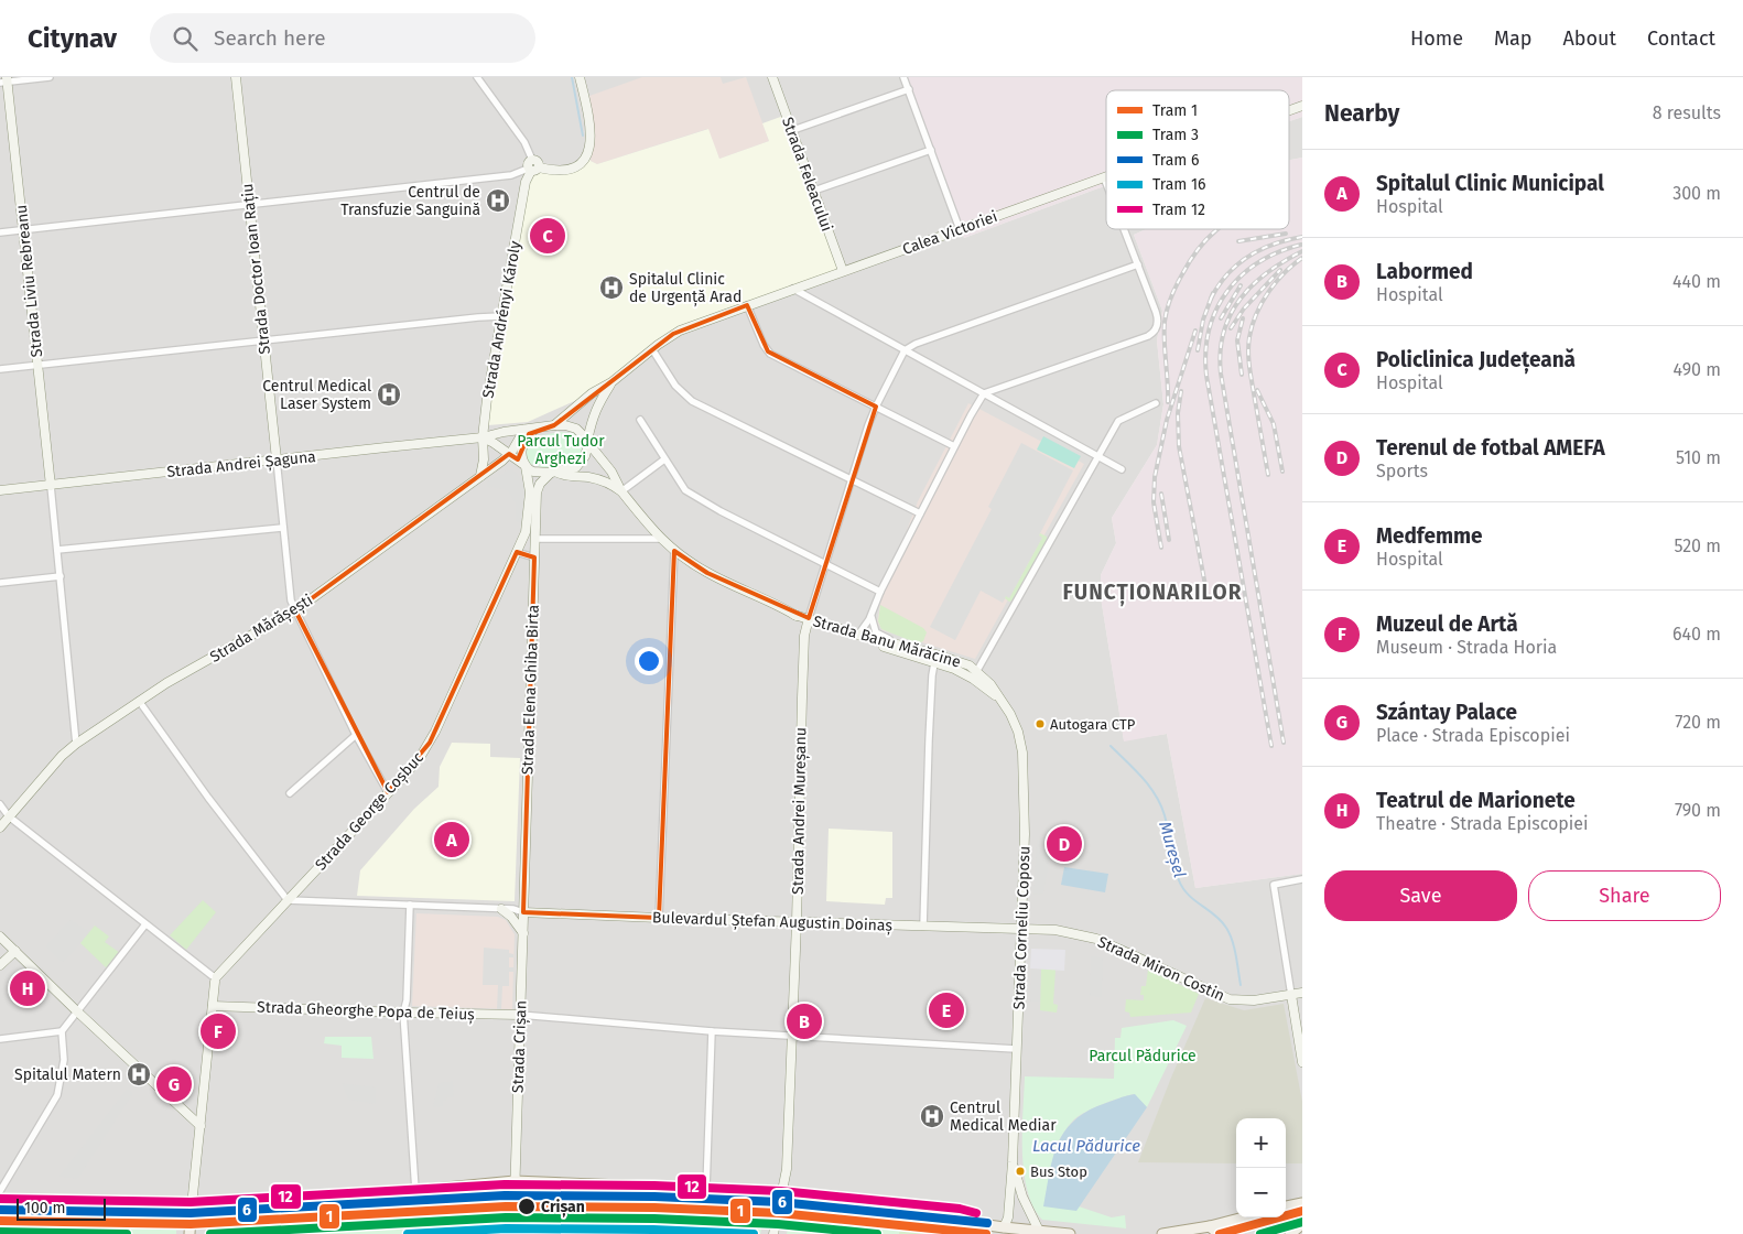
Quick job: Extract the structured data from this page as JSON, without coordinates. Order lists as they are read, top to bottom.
{
  "streets": {
    "main road": [
      "Strada Feleacului",
      "Calea Victoriei",
      "Strada Doctor Ioan Rațiu",
      "Strada Liviu Rebreanu",
      "Strada Andrényi Károly",
      "Strada Andrei Șaguna",
      "Strada Mărășești",
      "Strada Banu Mărăcine",
      "Strada Elena Ghiba Birta",
      "Strada George Coșbuc",
      "Strada Andrei Mureșanu",
      "Bulevardul Ștefan Augustin Doinaș",
      "Strada Corneliu Coposu",
      "Strada Miron Costin",
      "Strada Gheorghe Popa de Teiuș",
      "Strada Crișan"
    ]
  },
  "crossings": [
    ["Strada Feleacului", "Calea Victoriei"],
    ["Calea Victoriei", "Strada Andrei Șaguna"],
    ["Calea Victoriei", "Strada Banu Mărăcine"],
    ["Calea Victoriei", "Strada Elena Ghiba Birta"],
    ["Calea Victoriei", "Strada George Coșbuc"],
    ["Strada Doctor Ioan Rațiu", "Strada Andrei Șaguna"],
    ["Strada Liviu Rebreanu", "Strada Andrei Șaguna"],
    ["Strada Andrényi Károly", "Strada Andrei Șaguna"],
    ["Strada Andrei Șaguna", "Strada Mărășești"],
    ["Strada Andrei Șaguna", "Strada Banu Mărăcine"],
    ["Strada Andrei Șaguna", "Strada Elena Ghiba Birta"],
    ["Strada Andrei Șaguna", "Strada George Coșbuc"],
    ["Strada Banu Mărăcine", "Strada Elena Ghiba Birta"],
    ["Strada Banu Mărăcine", "Strada George Coșbuc"],
    ["Strada Banu Mărăcine", "Strada Andrei Mureșanu"],
    ["Strada Banu Mărăcine", "Strada Corneliu Coposu"],
    ["Strada Elena Ghiba Birta", "Strada George Coșbuc"],
    ["Strada Elena Ghiba Birta", "Bulevardul Ștefan Augustin Doinaș"],
    ["Strada Elena Ghiba Birta", "Strada Crișan"],
    ["Strada Andrei Mureșanu", "Bulevardul Ștefan Augustin Doinaș"],
    ["Bulevardul Ștefan Augustin Doinaș", "Strada Corneliu Coposu"],
    ["Bulevardul Ștefan Augustin Doinaș", "Strada Miron Costin"],
    ["Bulevardul Ștefan Augustin Doinaș", "Strada Crișan"],
    ["Strada Corneliu Coposu", "Strada Miron Costin"],
    ["Strada Gheorghe Popa de Teiuș", "Strada Crișan"]
  ],
  "districts": ["FUNCȚIONARILOR"],
  "water": ["Mureșel", "Lacul Pădurice"],
  "parks": ["Parcul Tudor Arghezi", "Parcul Pădurice"],
  "places": {
    "hospital": [
      "Centrul de Transfuzie Sanguină",
      "Spitalul Clinic de Urgență Arad",
      "Centrul Medical Laser System",
      "Spitalul Matern",
      "Centrul Medical Mediar"
    ],
    "other": ["Autogara CTP", "Bus Stop", "Crișan"]
  },
  "lines": [
    "tram line 12",
    "tram line 6",
    "tram line 1",
    "tram line 3",
    "tram line 16"
  ],
  "legend": [
    "Tram 1",
    "Tram 3",
    "Tram 6",
    "Tram 16",
    "Tram 12"
  ],
  "scale_bar": "100 m",
  "page": {
    "header": "Citynav",
    "search": "Search here",
    "nav": [
      "Home",
      "Map",
      "About",
      "Contact"
    ],
    "heading": ["Nearby", "8 results"],
    "list": [
      {
        "mark": "A",
        "name": "Spitalul Clinic Municipal",
        "note": "Hospital",
        "value": "300 m"
      },
      {
        "mark": "B",
        "name": "Labormed",
        "note": "Hospital",
        "value": "440 m"
      },
      {
        "mark": "C",
        "name": "Policlinica Județeană",
        "note": "Hospital",
        "value": "490 m"
      },
      {
        "mark": "D",
        "name": "Terenul de fotbal AMEFA",
        "note": "Sports",
        "value": "510 m"
      },
      {
        "mark": "E",
        "name": "Medfemme",
        "note": "Hospital",
        "value": "520 m"
      },
      {
        "mark": "F",
        "name": "Muzeul de Artă",
        "note": "Museum · Strada Horia",
        "value": "640 m"
      },
      {
        "mark": "G",
        "name": "Szántay Palace",
        "note": "Place · Strada Episcopiei",
        "value": "720 m"
      },
      {
        "mark": "H",
        "name": "Teatrul de Marionete",
        "note": "Theatre · Strada Episcopiei",
        "value": "790 m"
      }
    ],
    "pins": [
      "C",
      "A",
      "D",
      "H",
      "E",
      "B",
      "F",
      "G"
    ],
    "buttons": ["Save", "Share"],
    "map_buttons": ["+", "−"],
    "scale": "100 m"
  }
}
